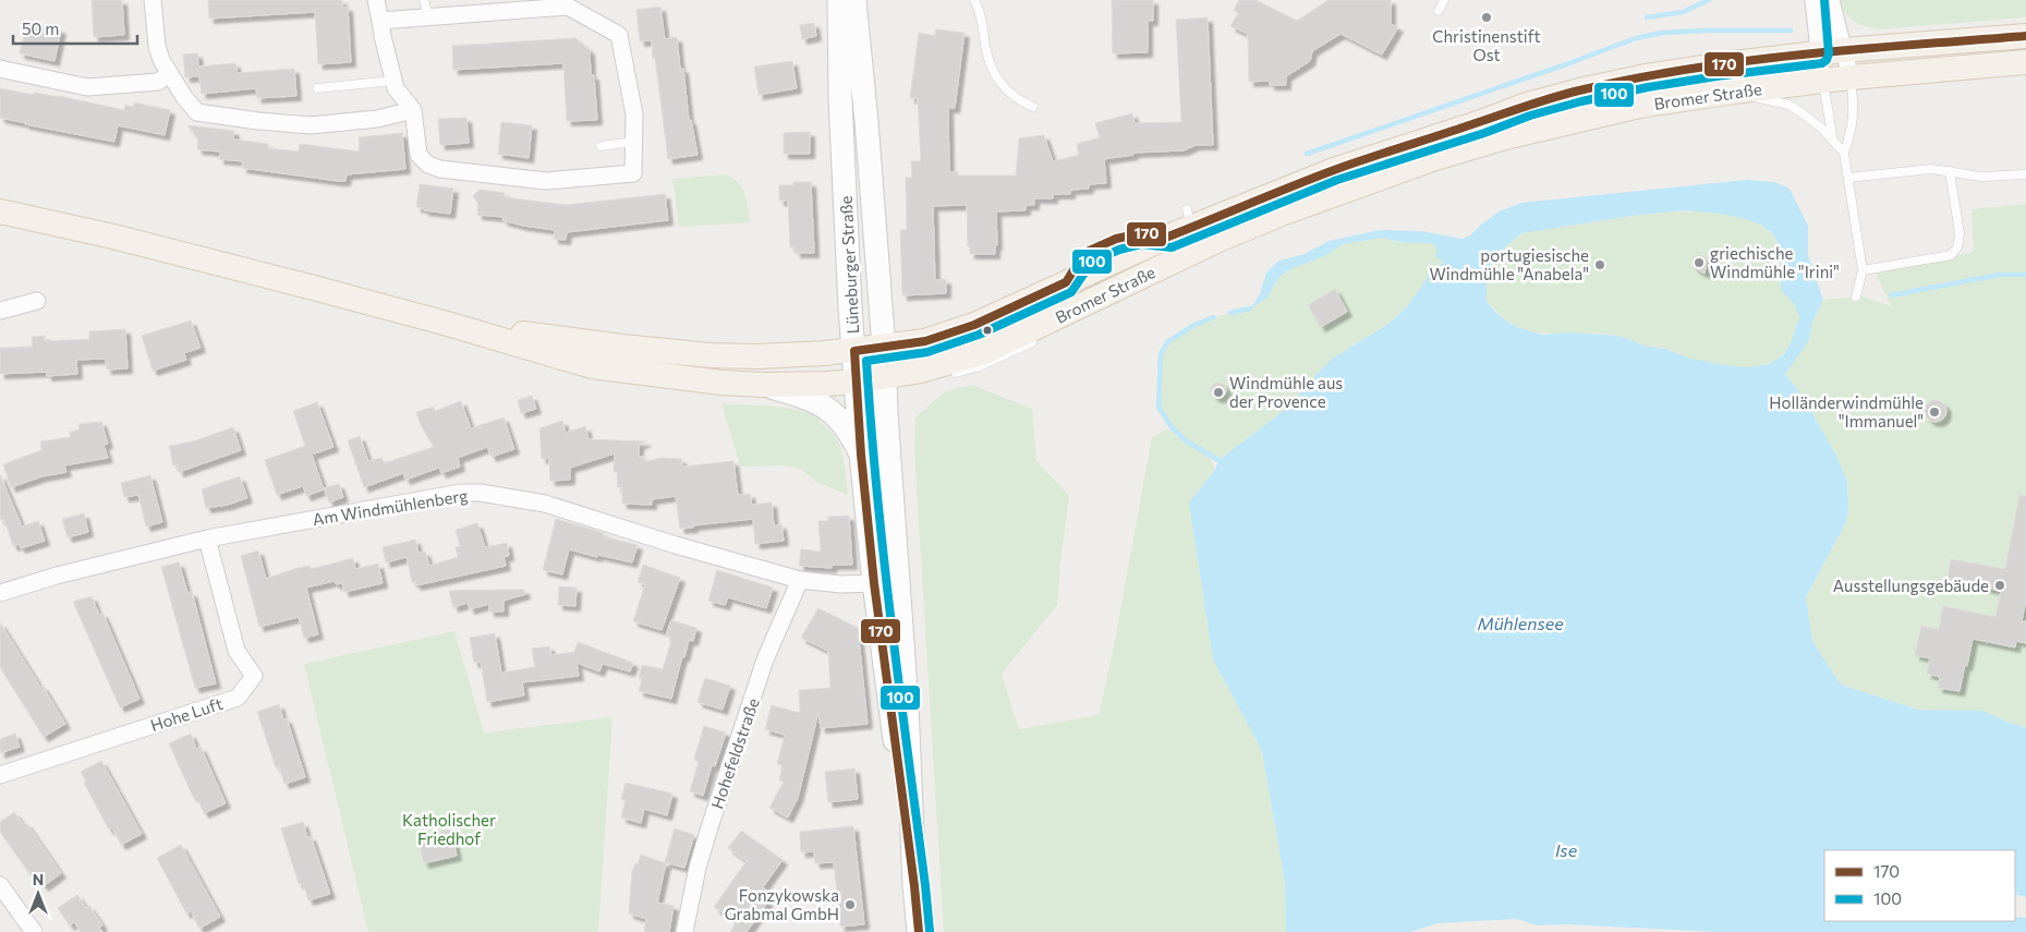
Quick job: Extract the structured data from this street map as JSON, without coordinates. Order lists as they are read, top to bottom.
{
  "streets": {
    "main road": ["Bromer Straße"],
    "street": [
      "Lüneburger Straße",
      "Am Windmühlenberg",
      "Hohe Luft",
      "Hohefeldstraße"
    ]
  },
  "crossings": [
    ["Bromer Straße", "Lüneburger Straße"],
    ["Lüneburger Straße", "Am Windmühlenberg"],
    ["Am Windmühlenberg", "Hohe Luft"],
    ["Am Windmühlenberg", "Hohefeldstraße"]
  ],
  "water": ["Mühlensee", "Ise"],
  "parks": ["Katholischer Friedhof"],
  "places": [
    "Christinenstift Ost",
    "griechische Windmühle \"Irini\"",
    "portugiesische Windmühle \"Anabela\"",
    "Windmühle aus der Provence",
    "Holländerwindmühle \"Immanuel\"",
    "Ausstellungsgebäude",
    "Fonzykowska Grabmal GmbH"
  ],
  "lines": ["transit line 100", "transit line 170"],
  "legend": ["170", "100"],
  "scale_bar": "50 m",
  "north": "top"
}
